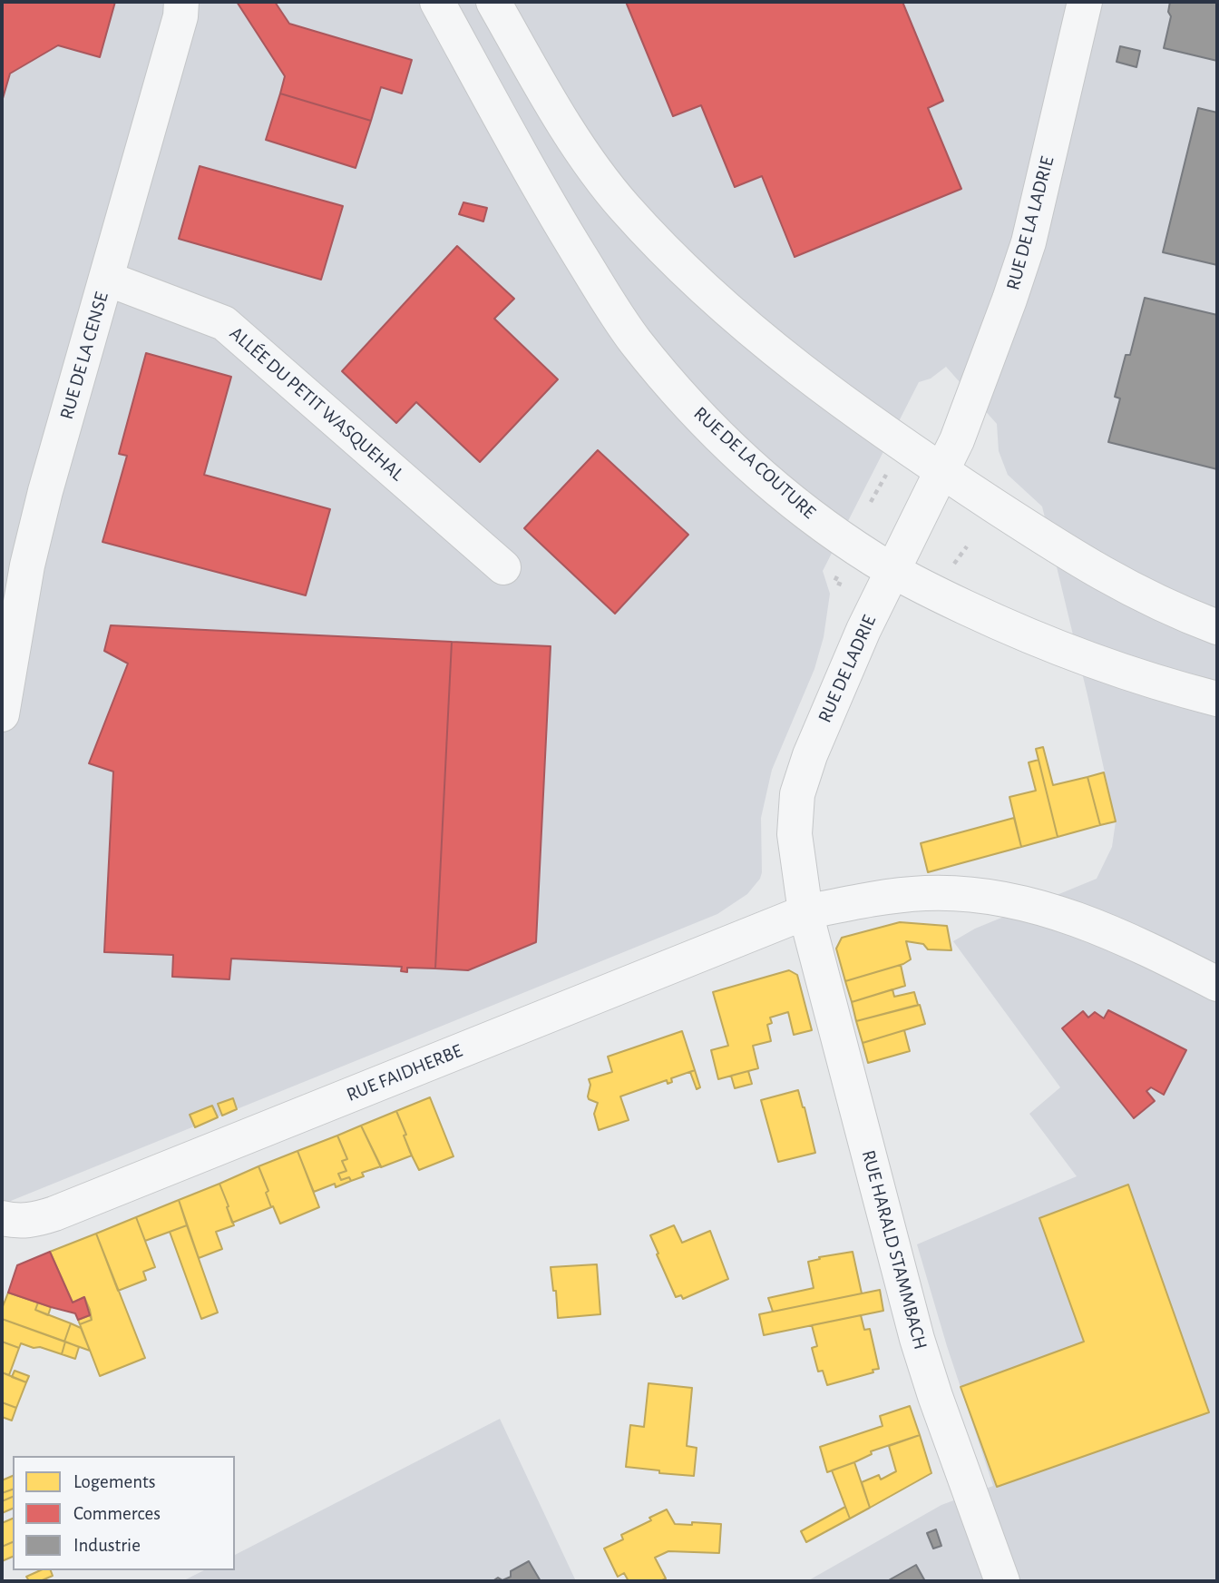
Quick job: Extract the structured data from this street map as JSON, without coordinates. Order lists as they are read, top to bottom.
{
  "streets": {
    "street": [
      "RUE DE LA LADRIE",
      "RUE DE LA CENSE",
      "ALLÉE DU PETIT WASQUEHAL",
      "RUE DE LA COUTURE",
      "RUE DE LADRIE",
      "RUE FAIDHERBE",
      "RUE HARALD STAMMBACH"
    ]
  },
  "crossings": [
    ["RUE DE LA LADRIE", "RUE DE LADRIE"],
    ["RUE DE LA CENSE", "ALLÉE DU PETIT WASQUEHAL"],
    ["RUE DE LA COUTURE", "RUE DE LADRIE"],
    ["RUE DE LADRIE", "RUE FAIDHERBE"],
    ["RUE DE LADRIE", "RUE HARALD STAMMBACH"],
    ["RUE FAIDHERBE", "RUE HARALD STAMMBACH"]
  ],
  "legend": ["Logements", "Commerces", "Industrie"]
}
